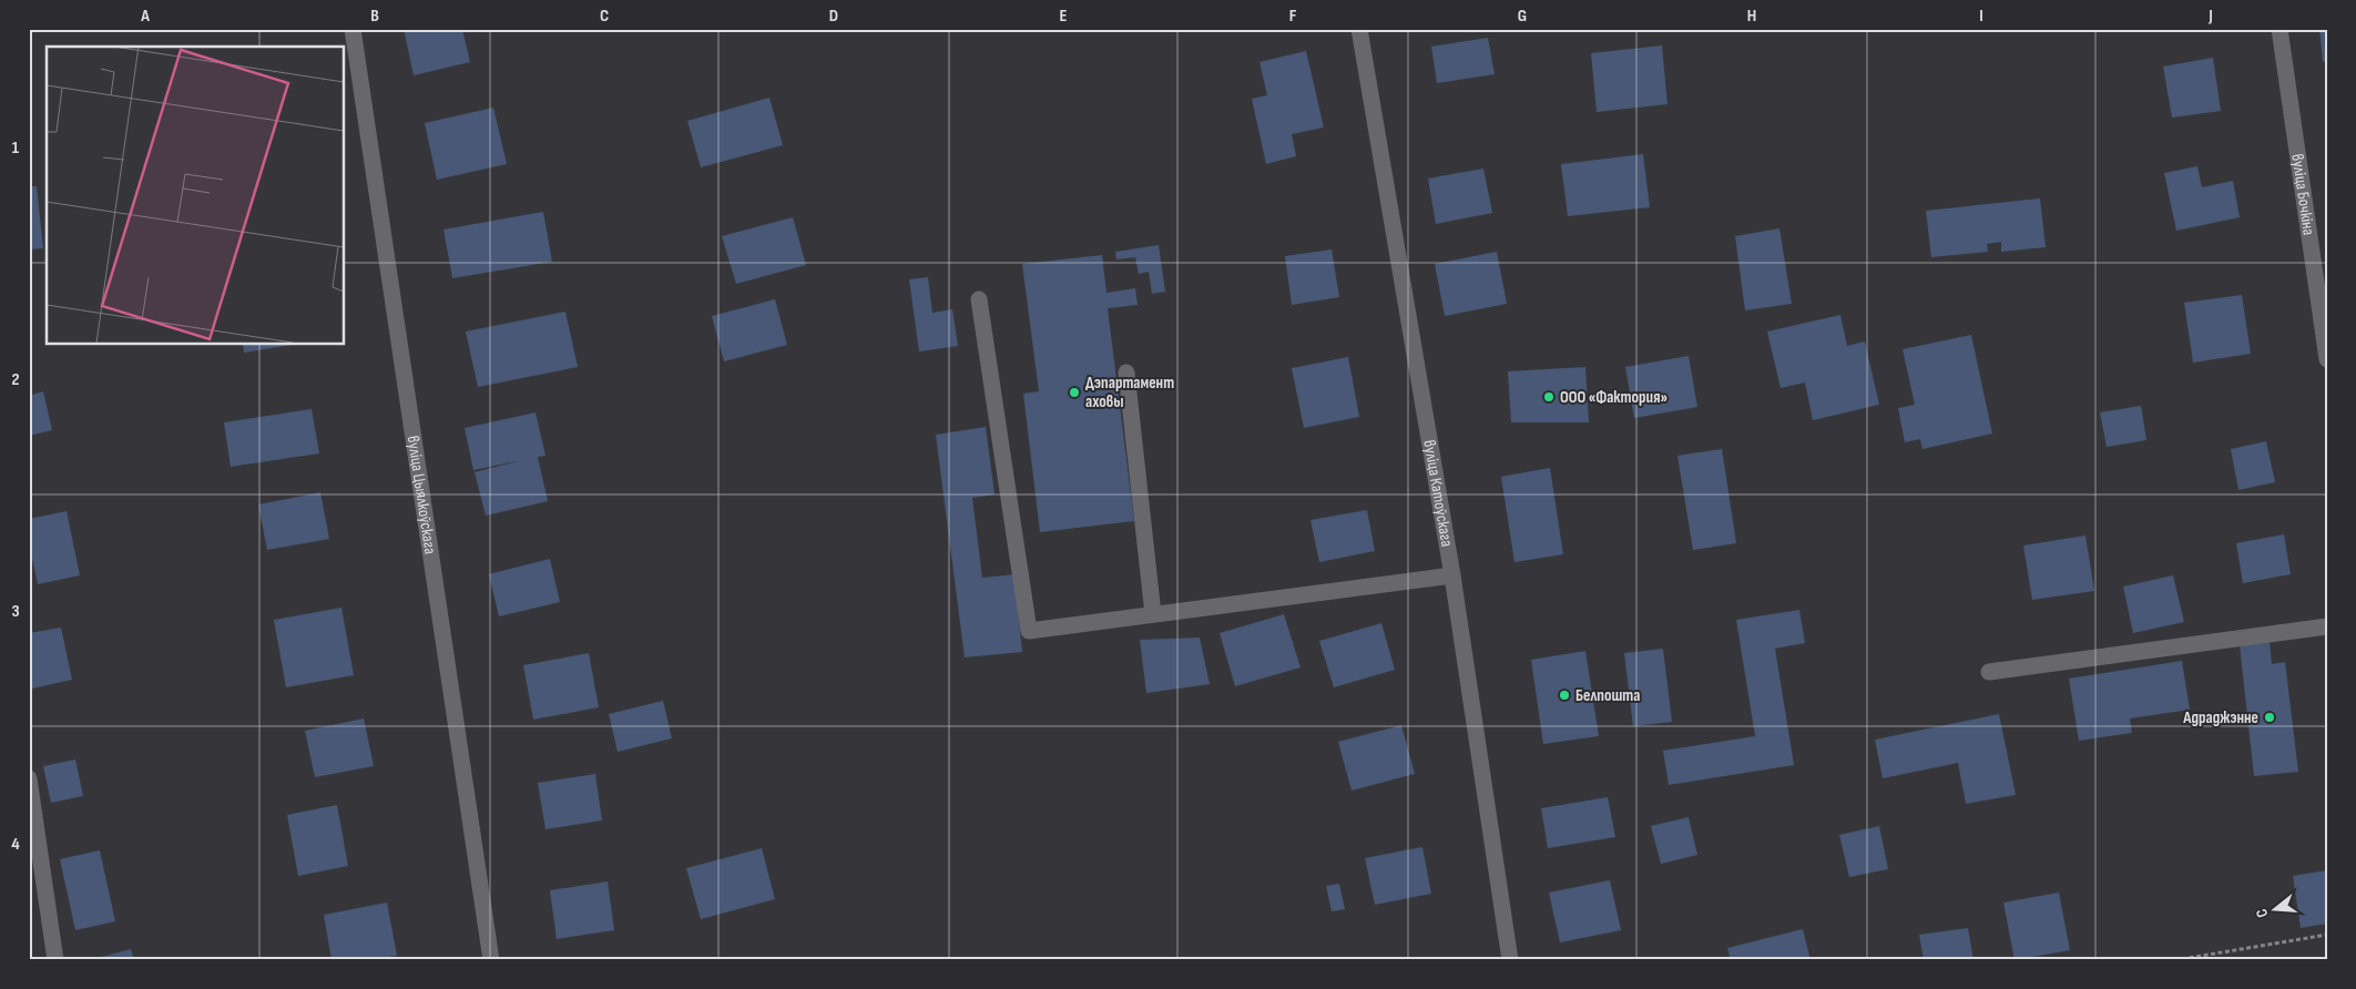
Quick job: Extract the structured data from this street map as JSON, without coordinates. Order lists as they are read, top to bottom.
{
  "streets": {
    "street": ["вуліца Бочкіна", "вуліца Катоўскага", "вуліца Цыялкоўскага"]
  },
  "places": [
    "Дэпартамент аховы",
    "ООО «Фактория»",
    "Белпошта",
    "Адраджэнне"
  ],
  "north": "left",
  "grid": {
    "columns": [
      "A",
      "B",
      "C",
      "D",
      "E",
      "F",
      "G",
      "H",
      "I",
      "J"
    ],
    "rows": [
      "1",
      "2",
      "3",
      "4"
    ]
  }
}
